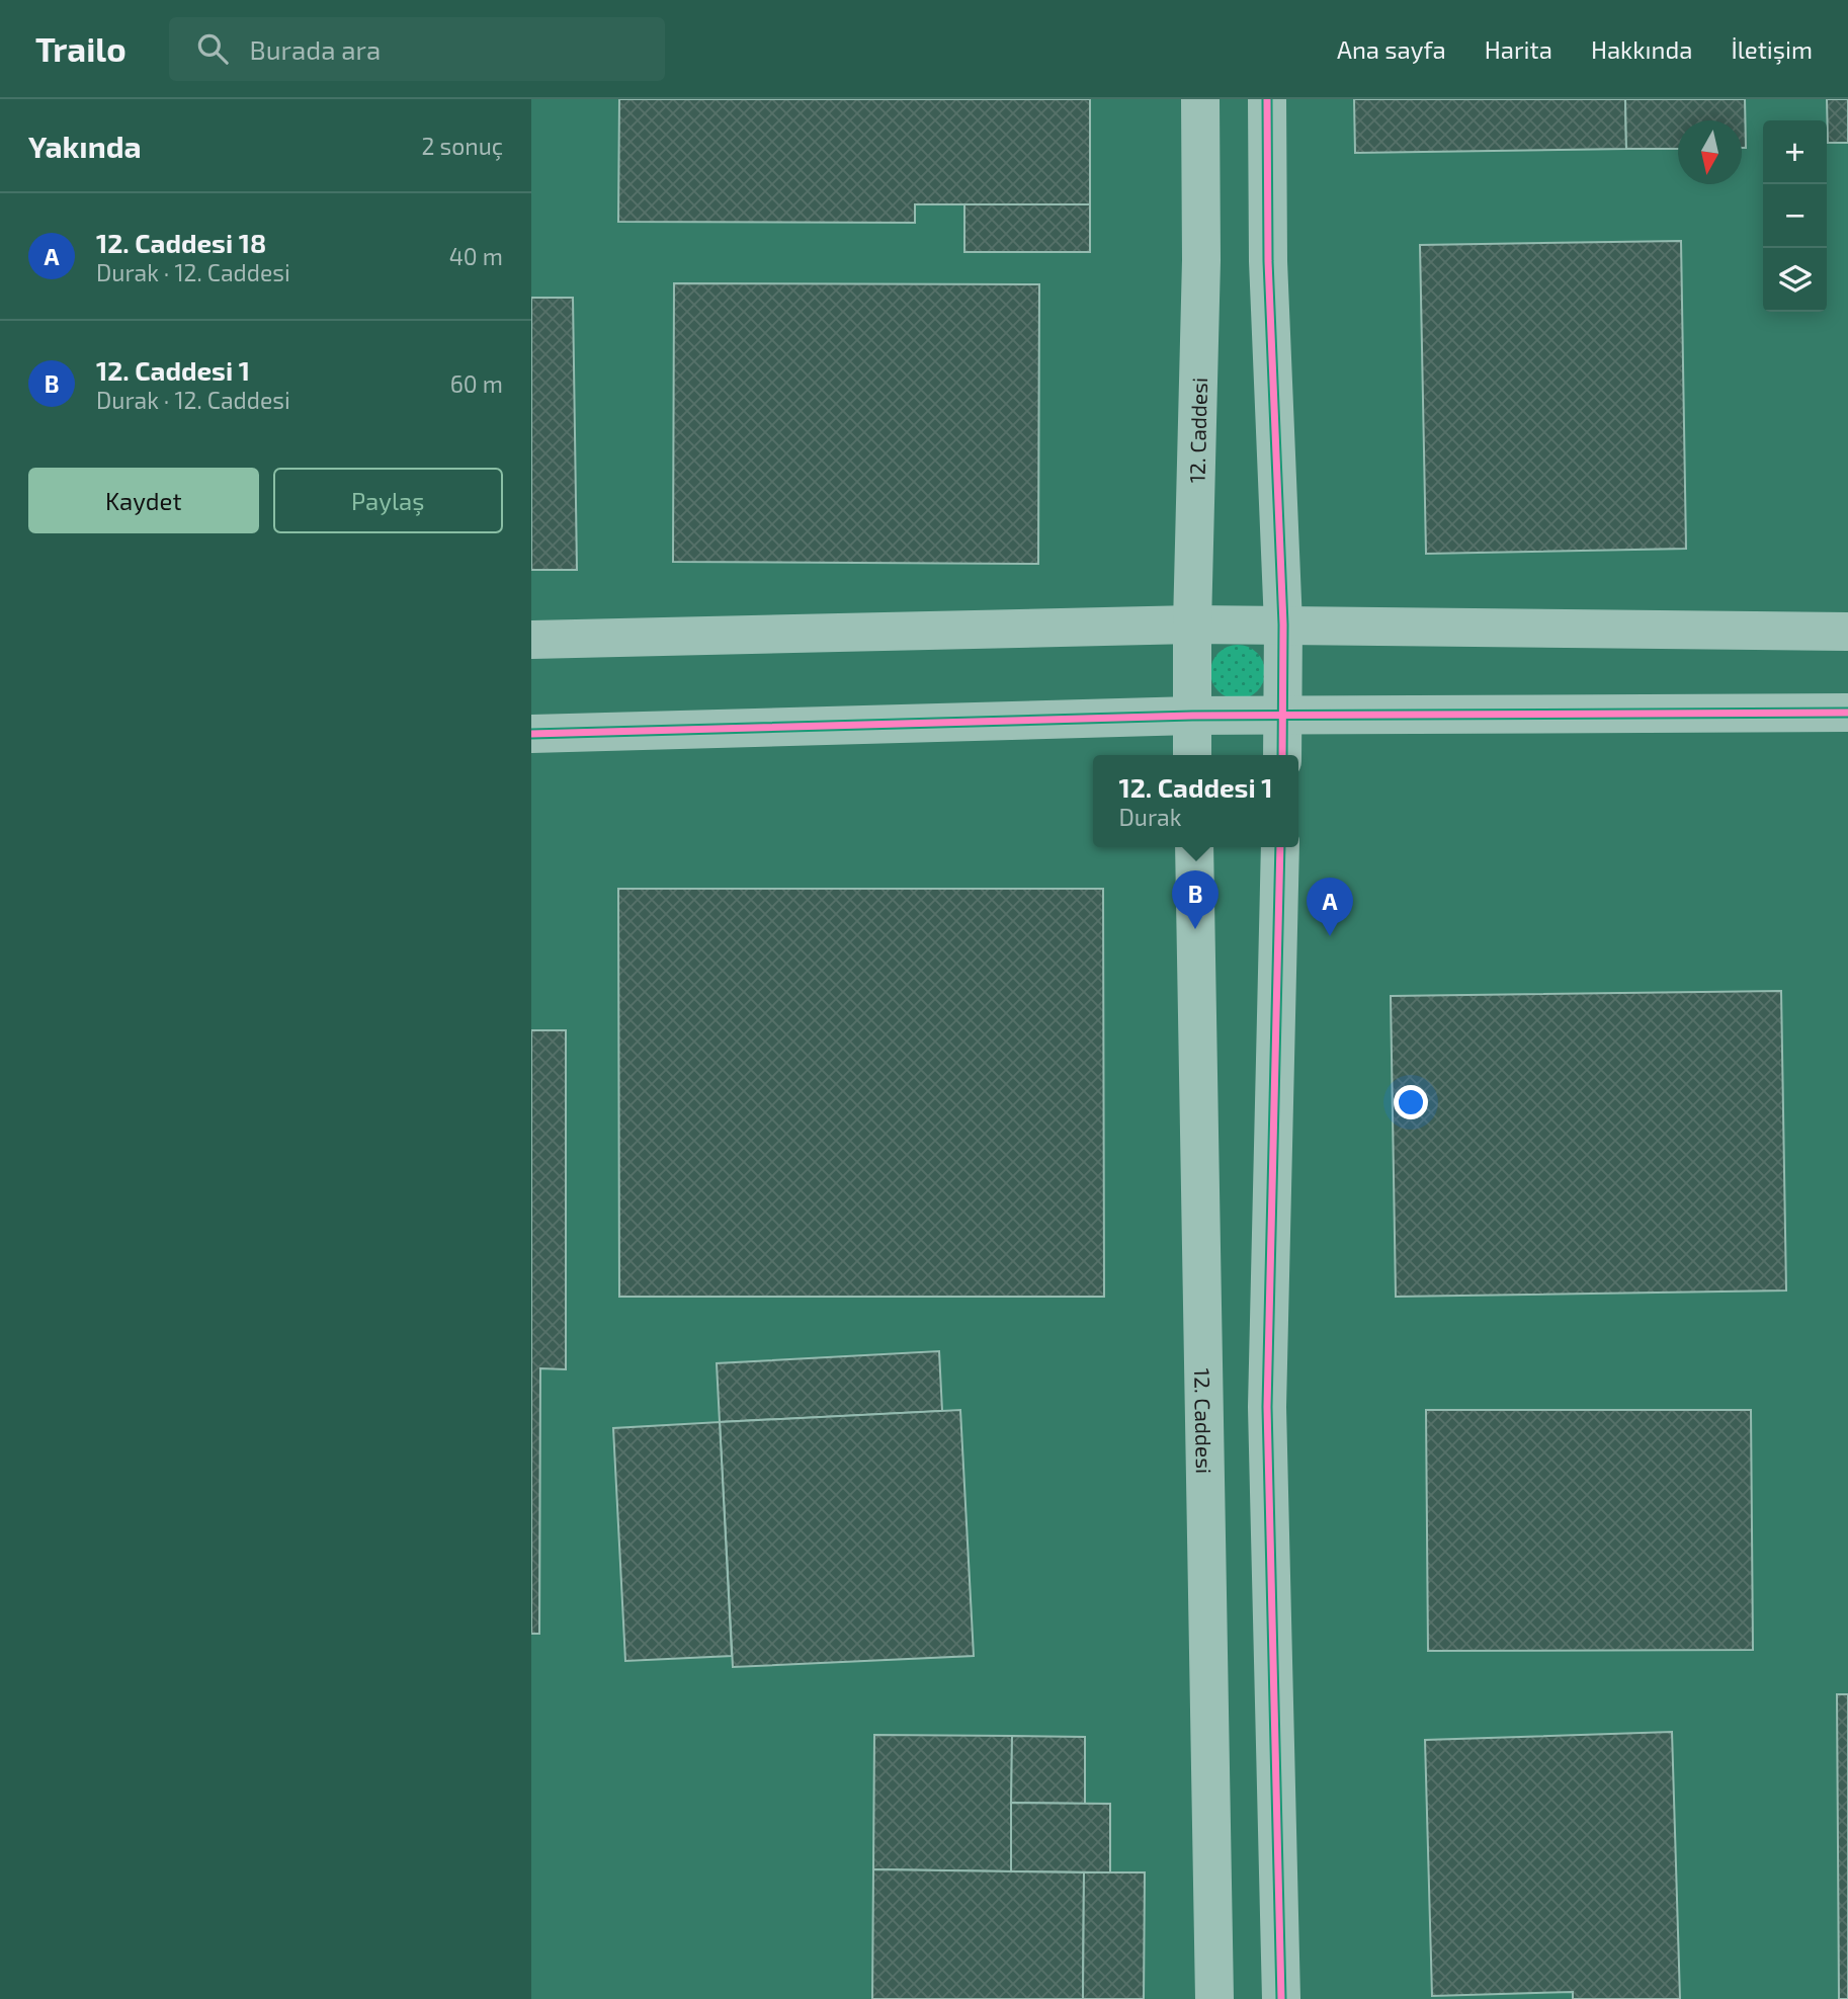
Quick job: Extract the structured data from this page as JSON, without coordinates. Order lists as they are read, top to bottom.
{
  "streets": {
    "street": ["12. Caddesi"]
  },
  "north": "bottom",
  "page": {
    "header": "Trailo",
    "search": "Burada ara",
    "nav": [
      "Ana sayfa",
      "Harita",
      "Hakkında",
      "İletişim"
    ],
    "heading": ["Yakında", "2 sonuç"],
    "map_buttons": ["+", "−"],
    "list": [
      {
        "mark": "A",
        "name": "12. Caddesi 18",
        "note": "Durak · 12. Caddesi",
        "value": "40 m"
      },
      {
        "mark": "B",
        "name": "12. Caddesi 1",
        "note": "Durak · 12. Caddesi",
        "value": "60 m"
      }
    ],
    "buttons": ["Kaydet", "Paylaş"],
    "popup": ["12. Caddesi 1", "Durak"],
    "pins": ["B", "A"]
  }
}
